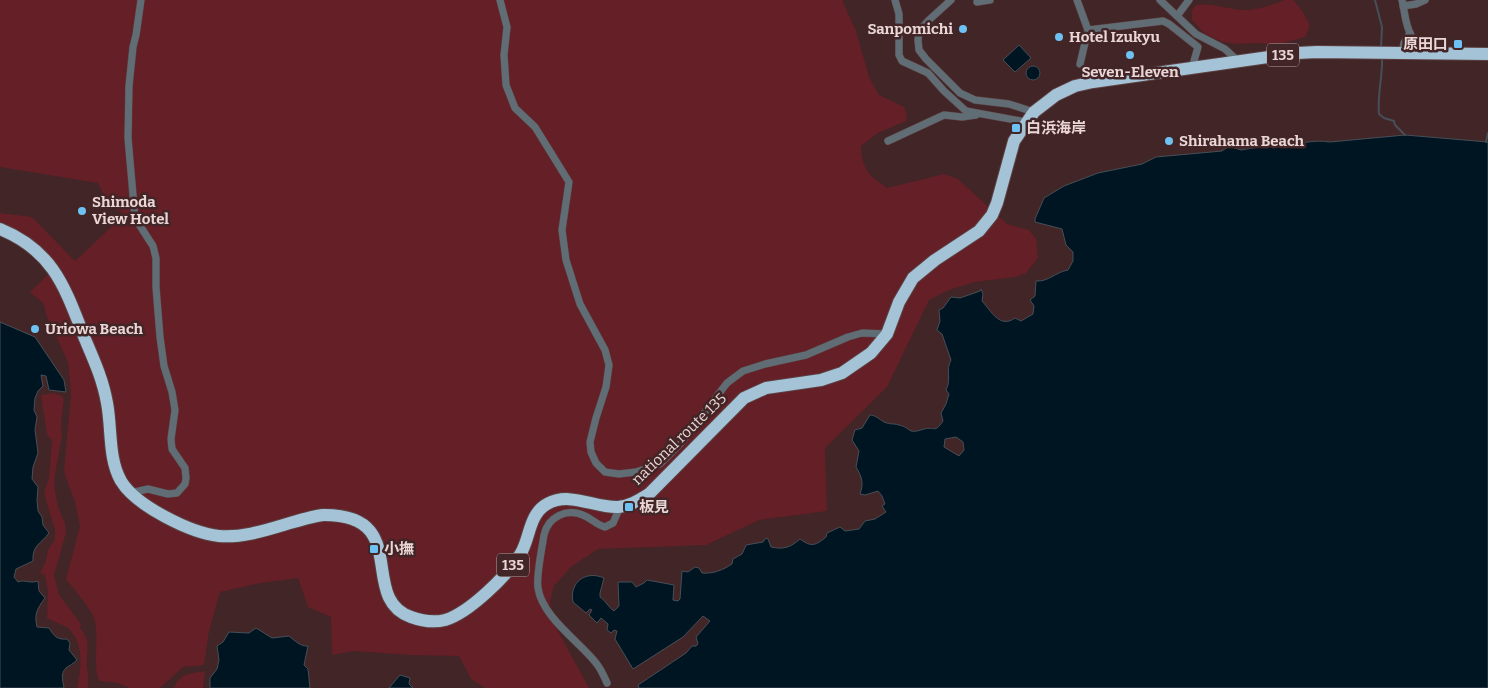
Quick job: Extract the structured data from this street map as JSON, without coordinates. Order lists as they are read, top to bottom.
{
  "streets": {
    "highway": ["135", "national route 135"]
  },
  "crossings": [
    ["135", "national route 135"]
  ],
  "places": {
    "other": [
      "Sanpomichi",
      "Hotel Izukyu",
      "Seven-Eleven",
      "Shirahama Beach",
      "Shimoda View Hotel",
      "Uriowa Beach"
    ],
    "transit": [
      "原田口",
      "白浜海岸",
      "板見",
      "小撫"
    ]
  }
}
